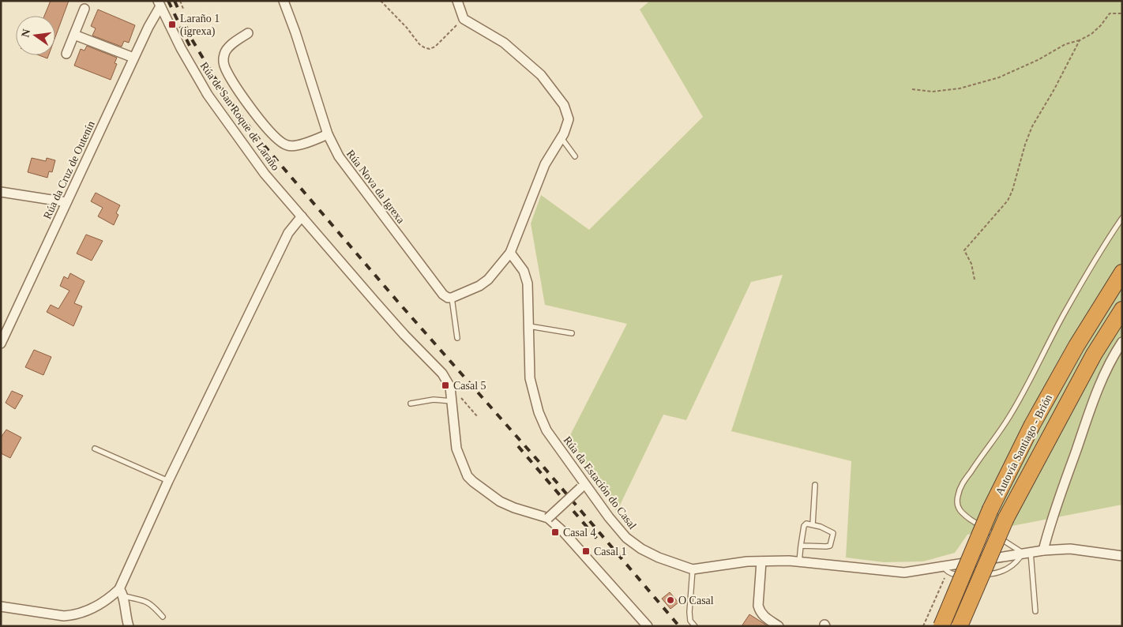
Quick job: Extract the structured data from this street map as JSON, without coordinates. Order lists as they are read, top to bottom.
{
  "streets": {
    "highway": ["Autovía Santiago - Brión"],
    "street": [
      "Rúa de San Roque de Laraño",
      "Rúa da Cruz de Outenín",
      "Rúa Nova da Igrexa",
      "Rúa da Estación do Casal"
    ]
  },
  "crossings": [
    ["Rúa de San Roque de Laraño", "Rúa da Cruz de Outenín"]
  ],
  "places": {
    "transit": [
      "Laraño 1 (igrexa)",
      "Casal 5",
      "Casal 4",
      "Casal 1"
    ],
    "other": ["O Casal"]
  },
  "north": "left"
}
